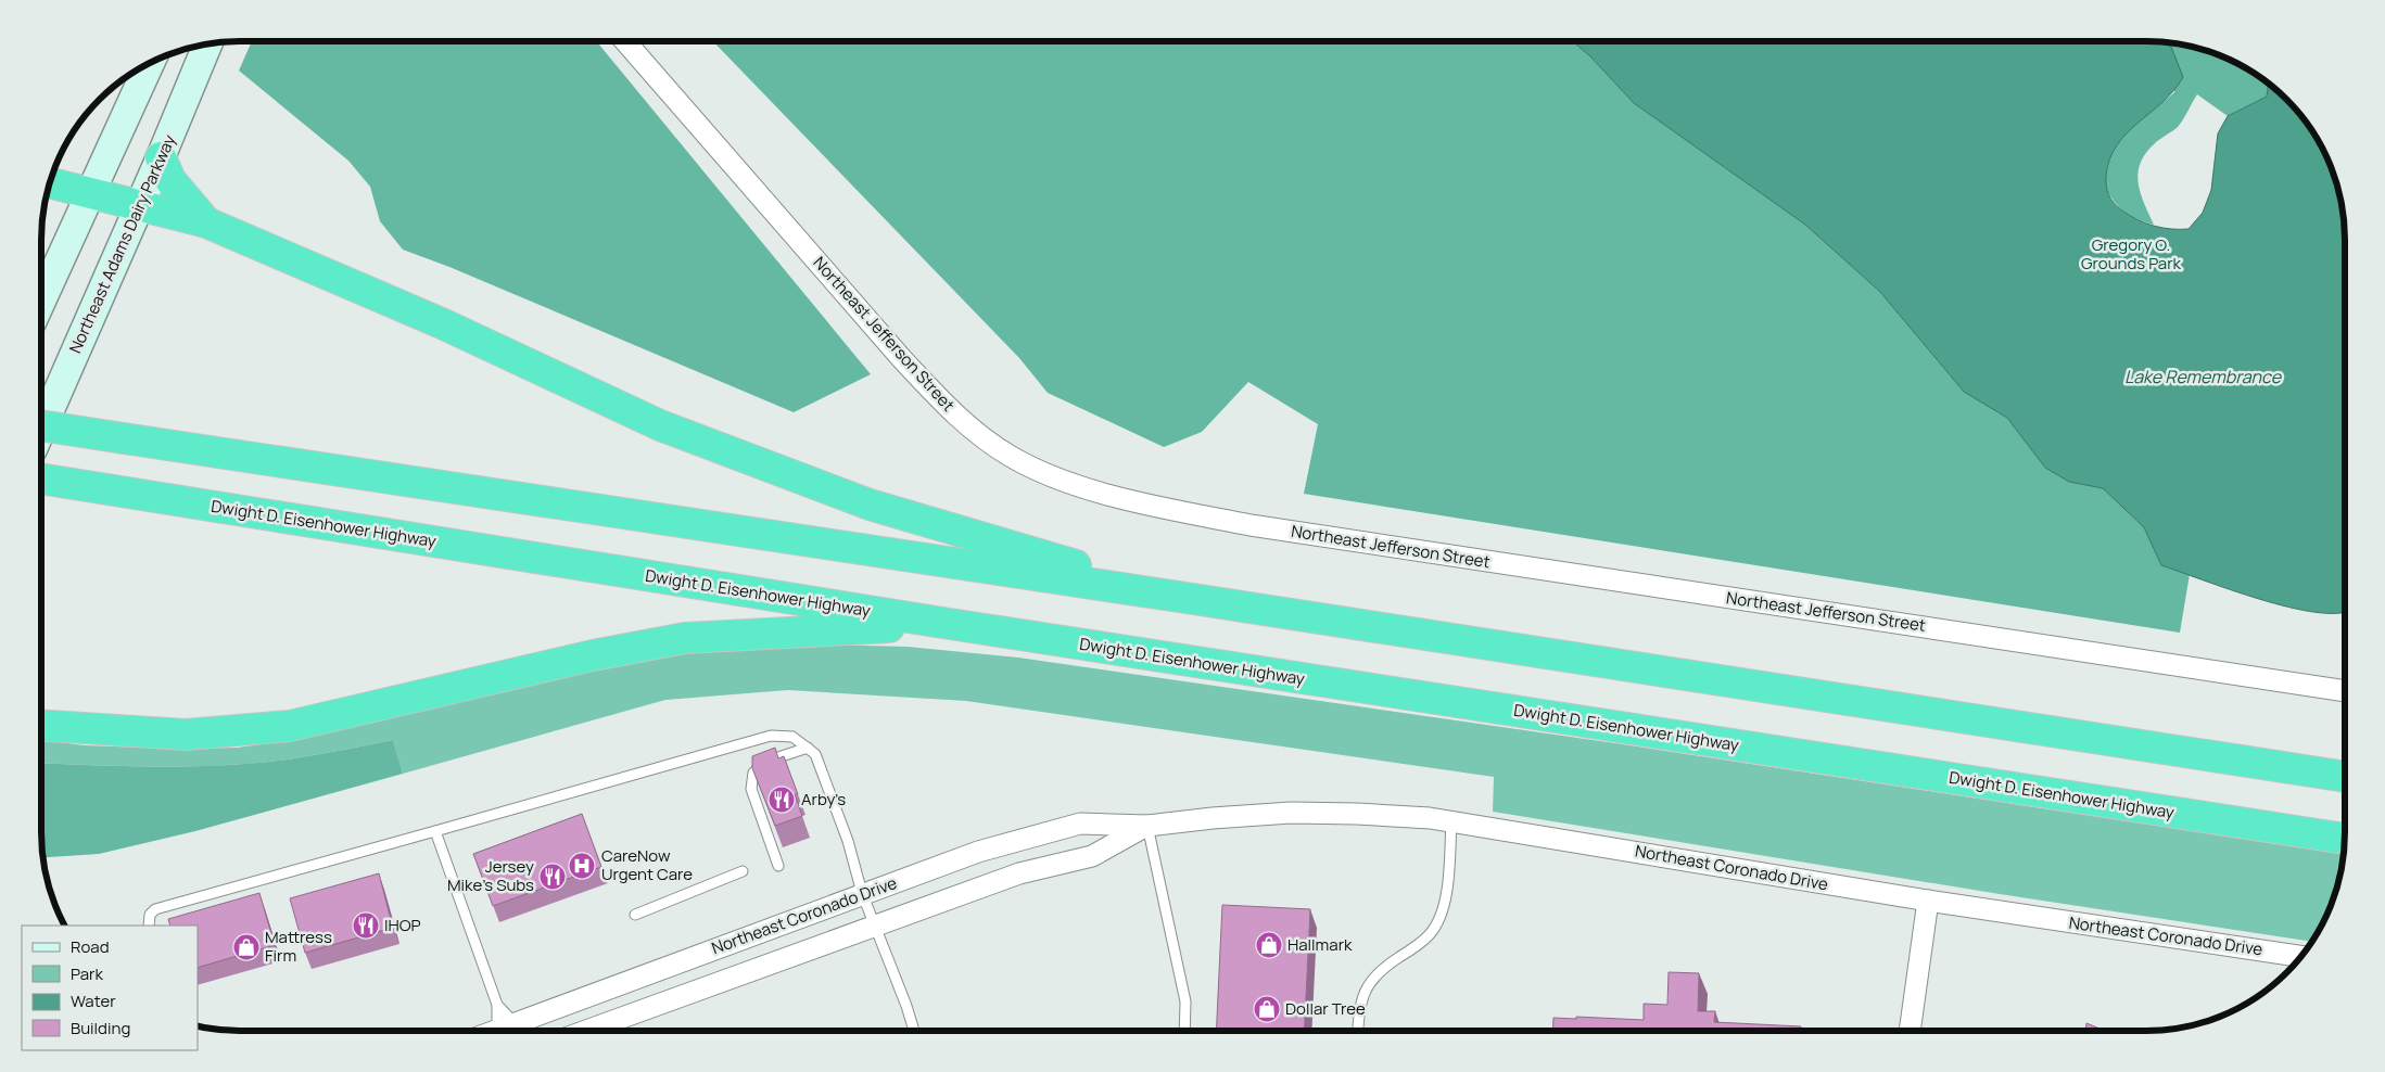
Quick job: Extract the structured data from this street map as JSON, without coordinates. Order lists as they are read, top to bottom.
{
  "streets": {
    "highway": ["Dwight D. Eisenhower Highway"],
    "main road": ["Northeast Adams Dairy Parkway"],
    "street": ["Northeast Jefferson Street", "Northeast Coronado Drive"]
  },
  "water": ["Lake Remembrance"],
  "parks": ["Gregory O. Grounds Park"],
  "places": {
    "restaurant": ["Arby's", "Jersey Mike's Subs", "IHOP"],
    "hospital": ["CareNow Urgent Care"],
    "shop": ["Hallmark", "Mattress Firm", "Dollar Tree"]
  },
  "legend": [
    "Road",
    "Park",
    "Water",
    "Building"
  ]
}
